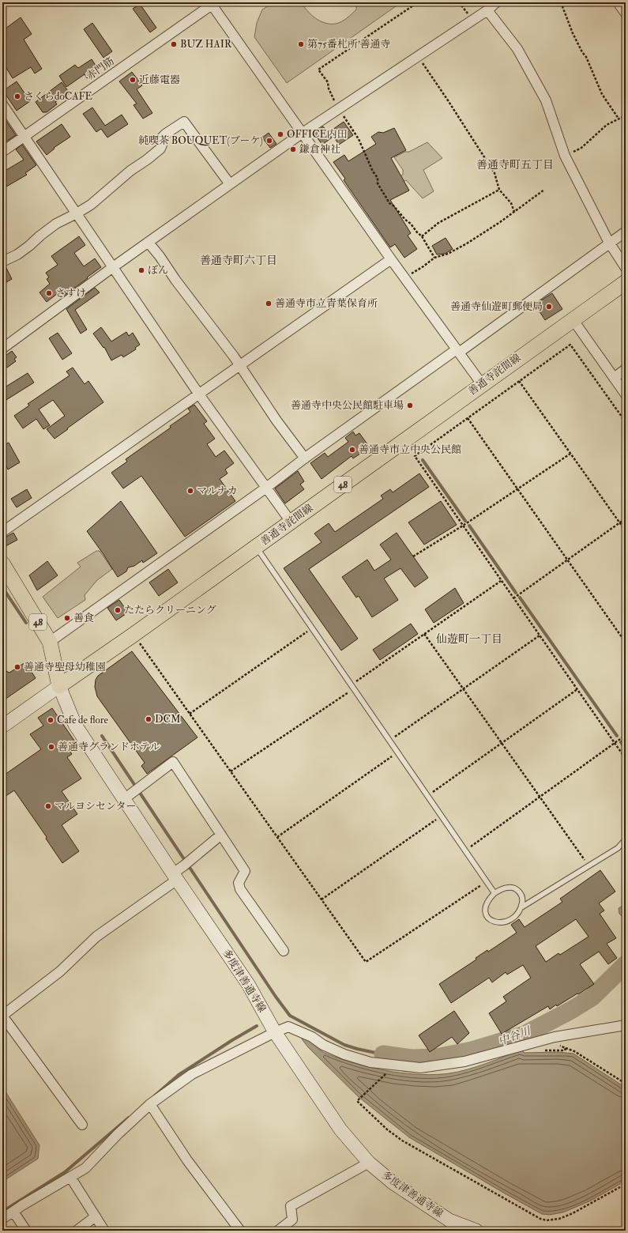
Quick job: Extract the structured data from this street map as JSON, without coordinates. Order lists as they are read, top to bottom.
{
  "streets": {
    "main road": ["善通寺詫間線", "48", "多度津善通寺線"],
    "street": ["赤門筋"]
  },
  "crossings": [
    ["善通寺詫間線", "48"],
    ["善通寺詫間線", "多度津善通寺線"],
    ["48", "多度津善通寺線"]
  ],
  "districts": ["善通寺町五丁目", "善通寺町六丁目", "仙遊町一丁目"],
  "water": ["中谷川"],
  "places": [
    "BUZ HAIR",
    "第75番札所 善通寺",
    "近藤電器",
    "さくらdoCAFE",
    "OFFICE内田",
    "純喫茶 BOUQUET(ブーケ)",
    "鎌倉神社",
    "ぼん",
    "さすけ",
    "善通寺市立青葉保育所",
    "善通寺仙遊町郵便局",
    "善通寺中央公民館駐車場",
    "善通寺市立中央公民館",
    "マルナカ",
    "たたらクリーニング",
    "善食",
    "善通寺聖母幼稚園",
    "DCM",
    "Cafe de flore",
    "善通寺グランドホテル",
    "マルヨシセンター"
  ]
}
